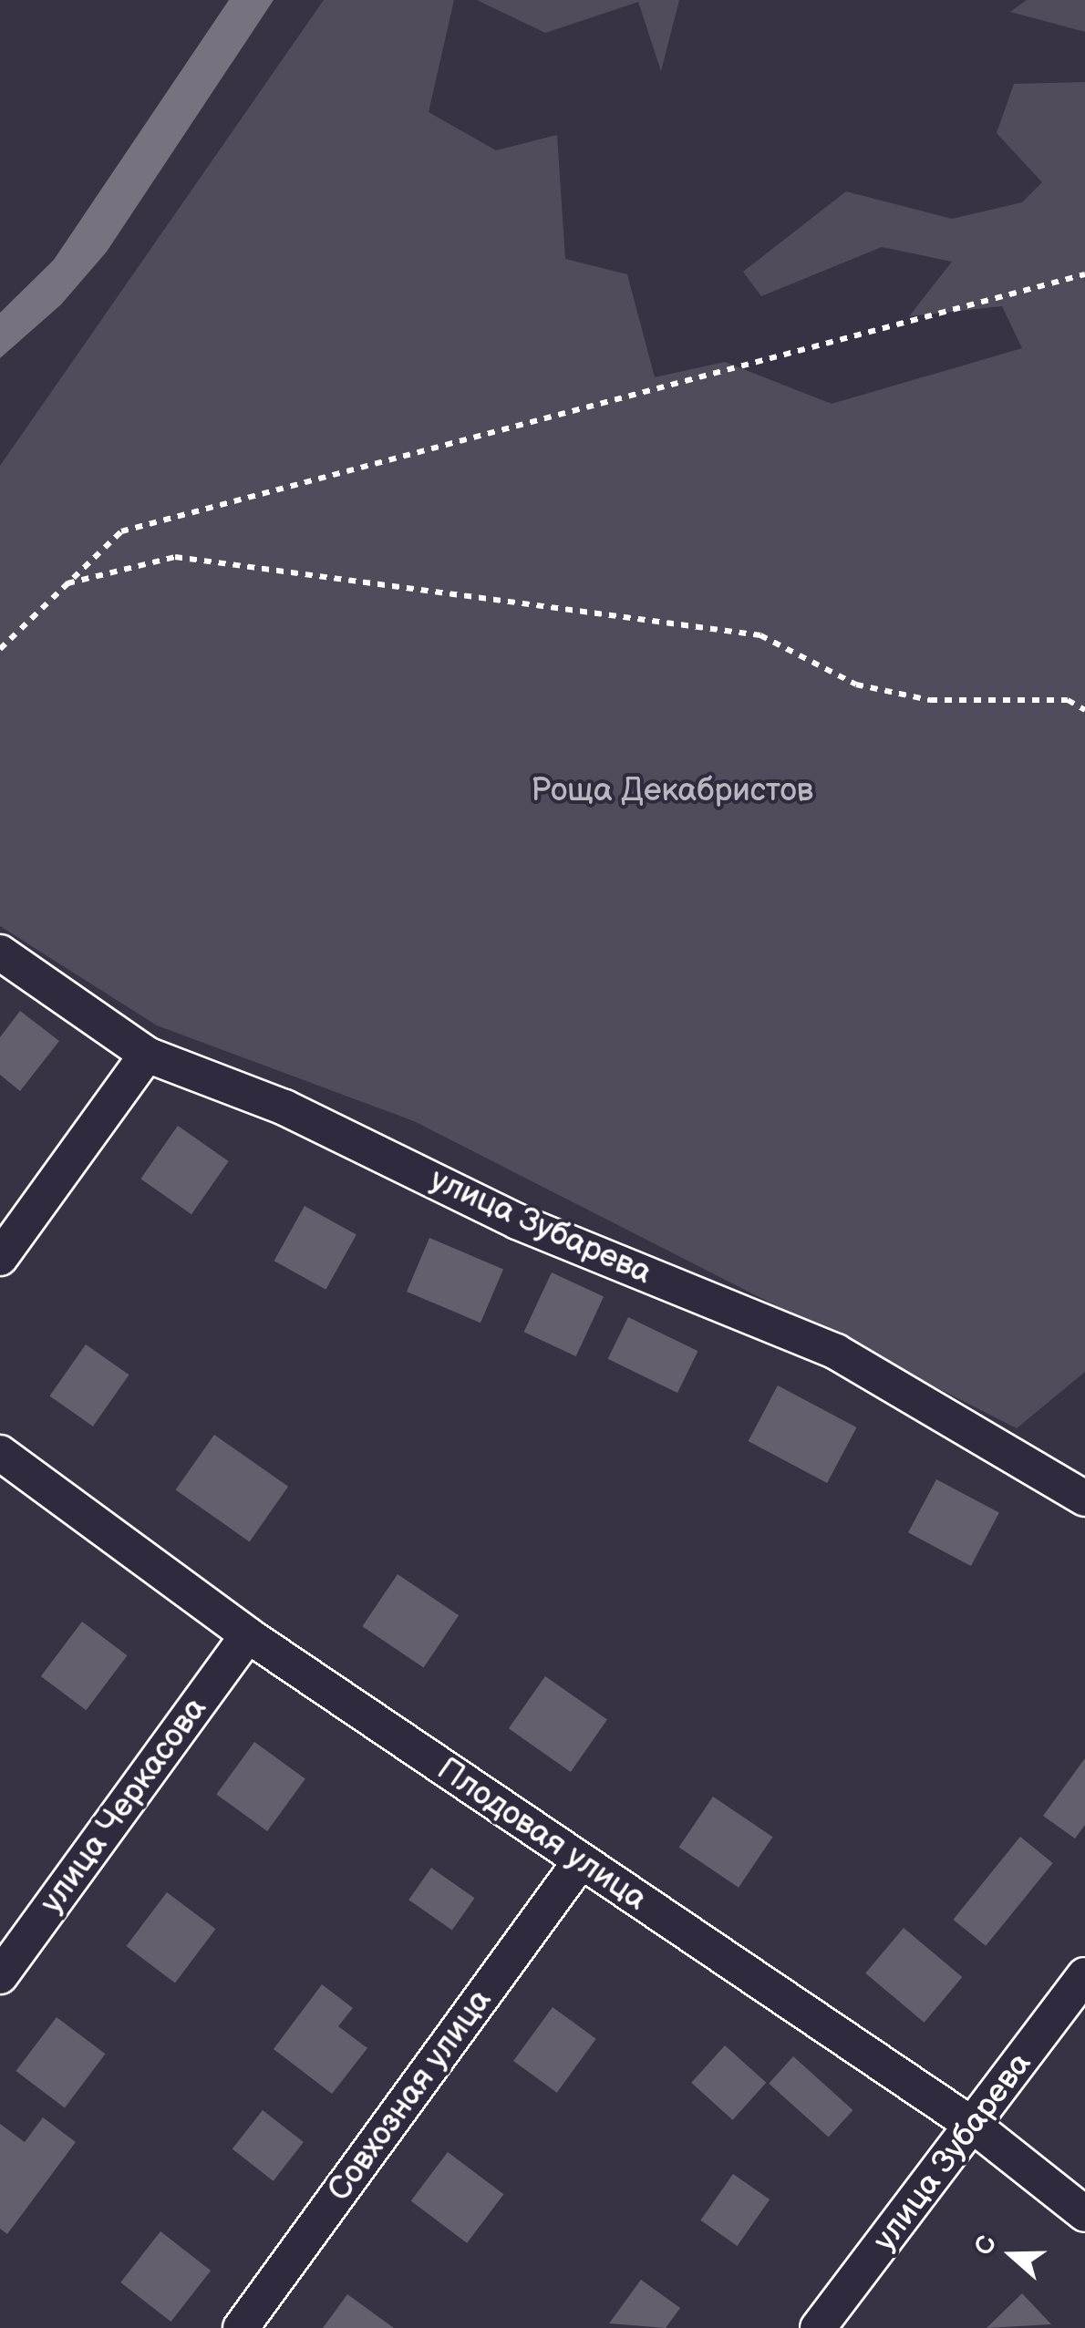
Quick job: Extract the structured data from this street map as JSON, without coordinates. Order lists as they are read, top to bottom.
{
  "streets": {
    "street": [
      "улица Зубарева",
      "улица Черкасова",
      "Плодовая улица",
      "Совхозная улица"
    ]
  },
  "crossings": [
    ["улица Зубарева", "Плодовая улица"],
    ["улица Черкасова", "Плодовая улица"],
    ["Плодовая улица", "Совхозная улица"]
  ],
  "parks": ["Роща Декабристов"],
  "north": "left"
}
